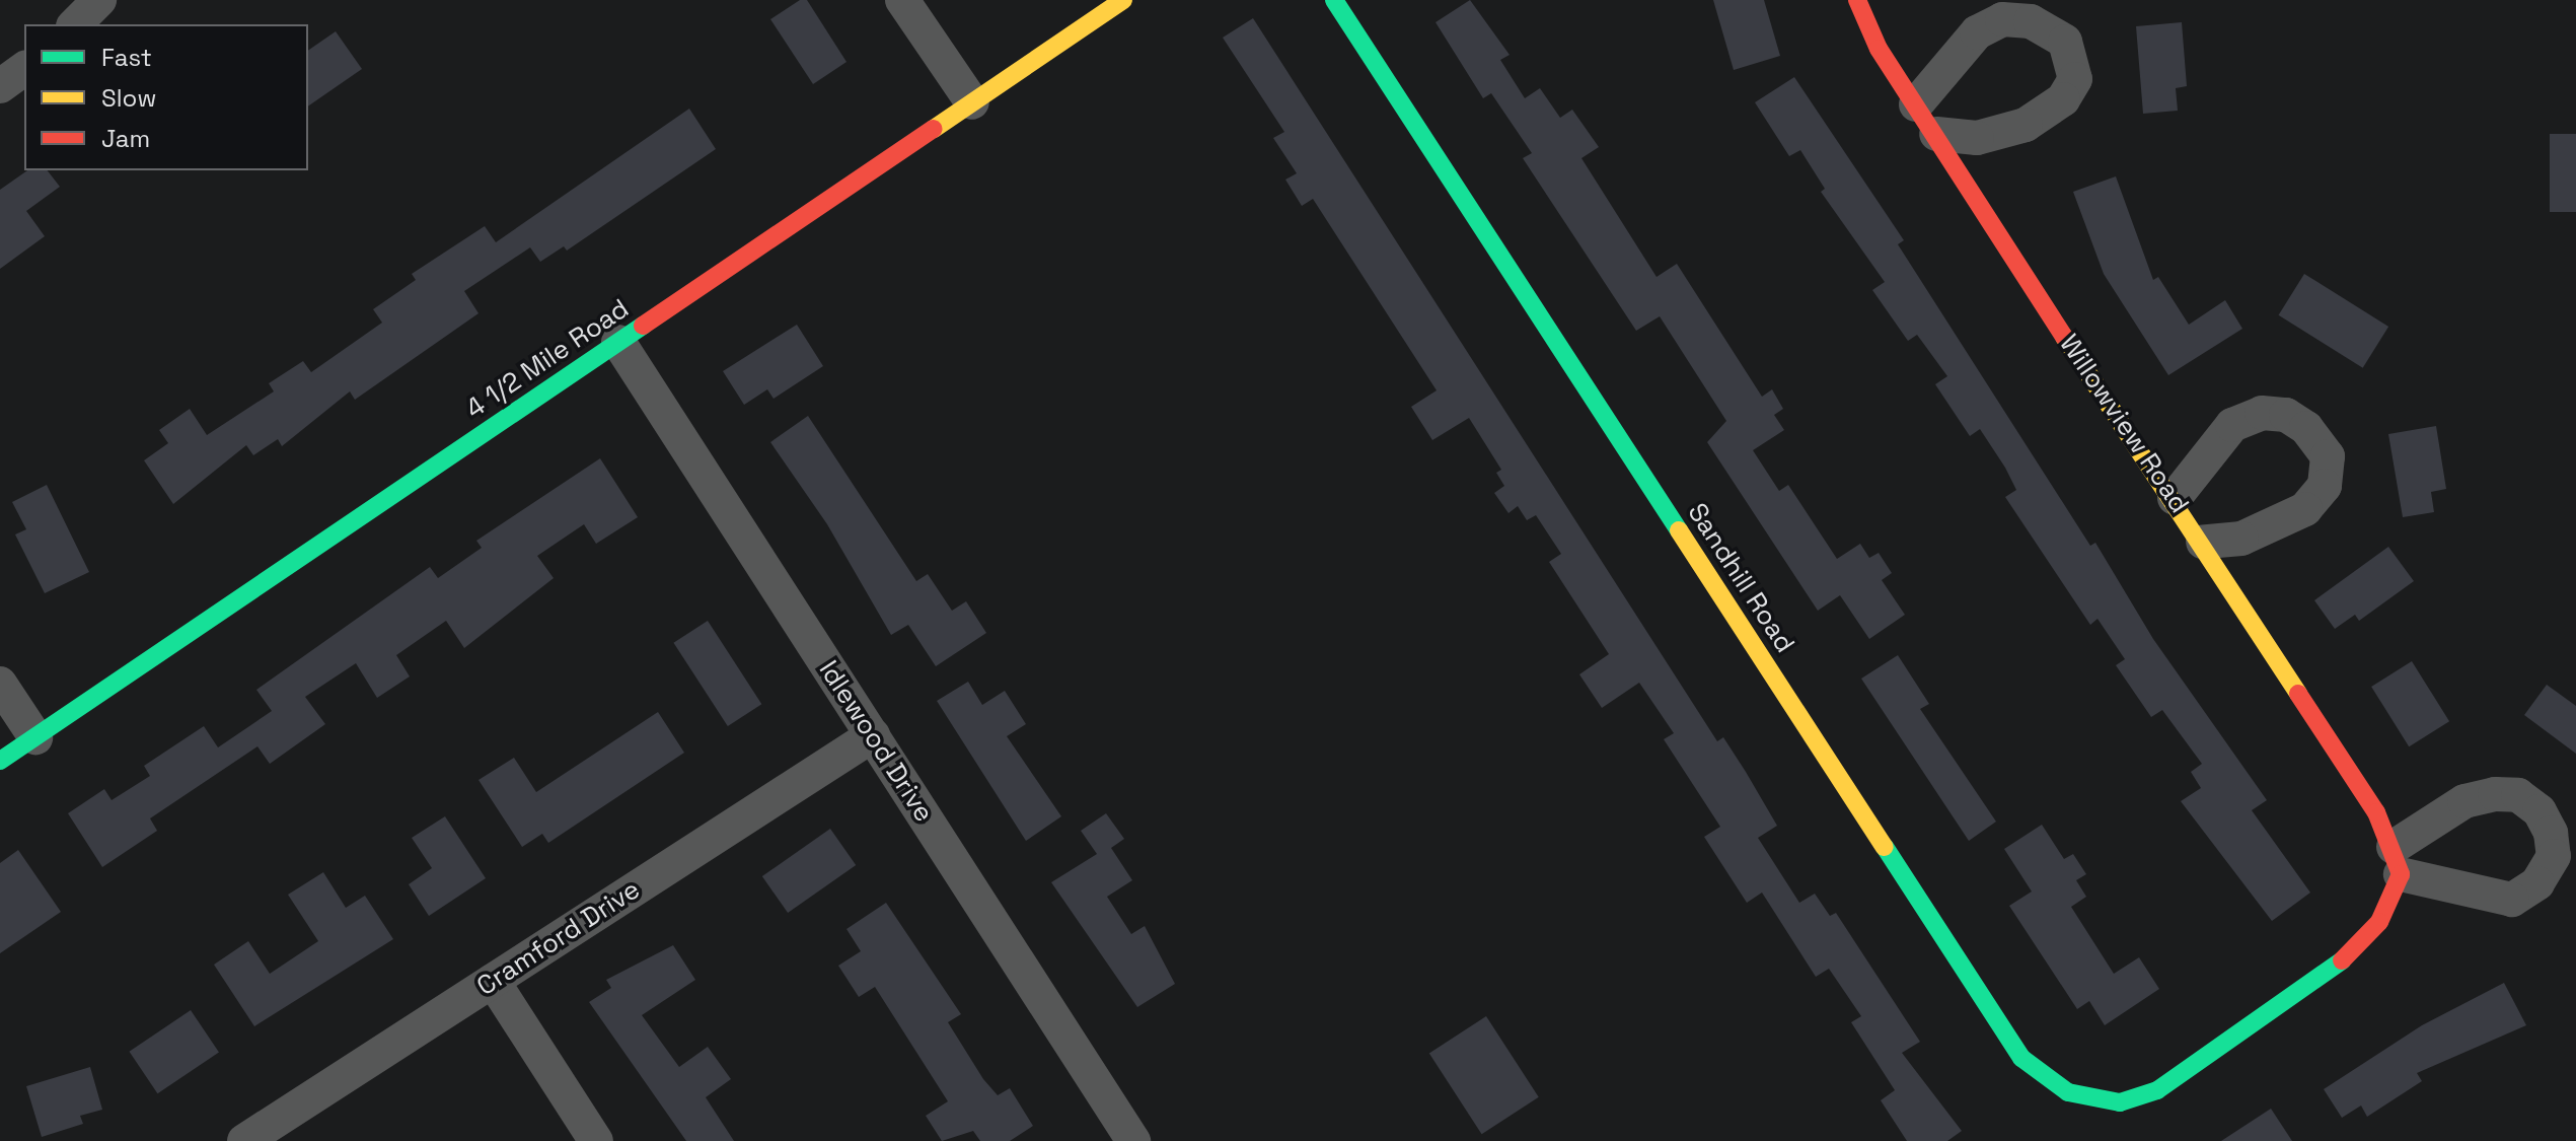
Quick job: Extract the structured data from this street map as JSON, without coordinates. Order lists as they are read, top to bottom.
{
  "streets": {
    "street": [
      "4 1/2 Mile Road",
      "Willowview Road",
      "Sandhill Road",
      "Idlewood Drive",
      "Cramford Drive"
    ]
  },
  "crossings": [
    ["4 1/2 Mile Road", "Idlewood Drive"],
    ["Willowview Road", "Sandhill Road"],
    ["Idlewood Drive", "Cramford Drive"]
  ],
  "legend": ["Fast", "Slow", "Jam"]
}
